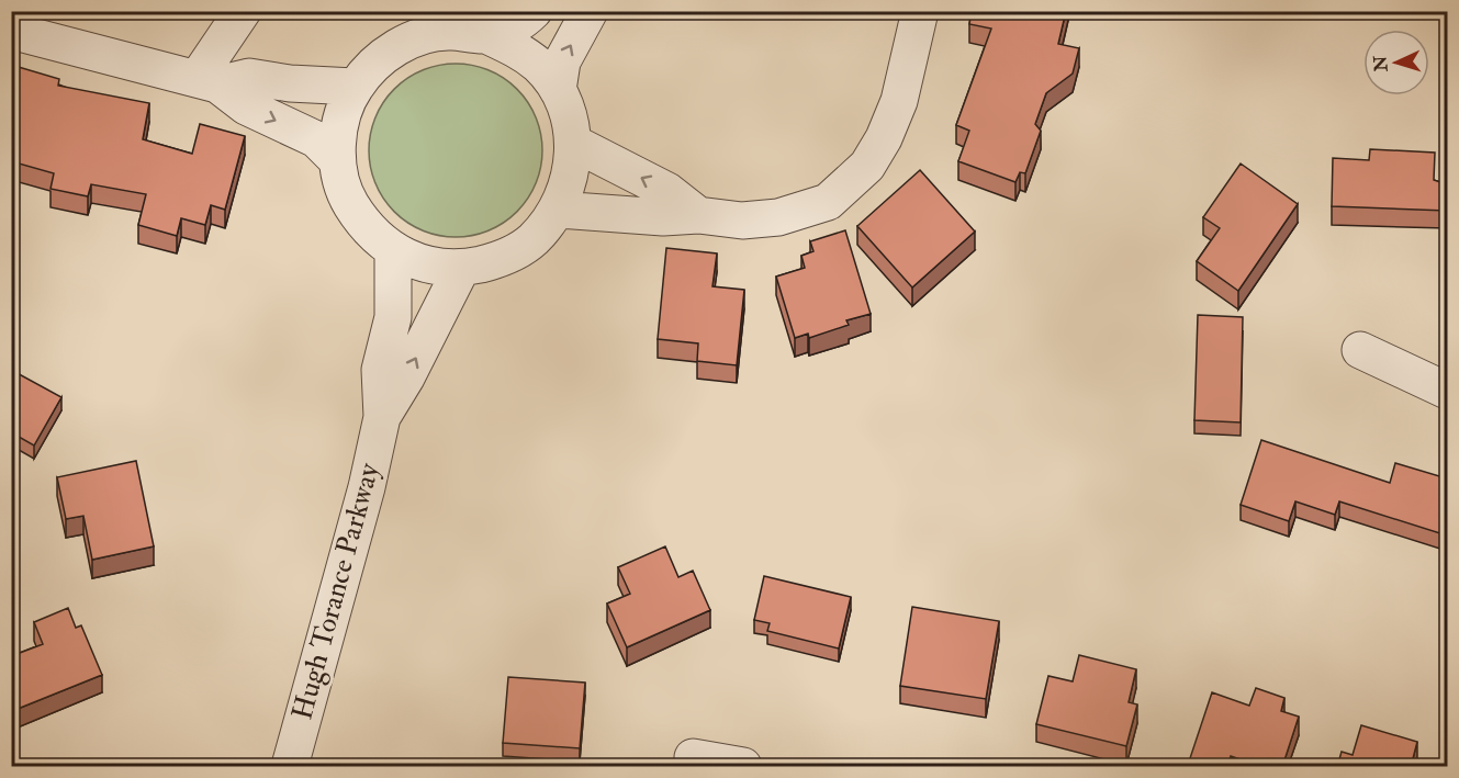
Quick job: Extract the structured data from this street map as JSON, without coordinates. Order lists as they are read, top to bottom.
{
  "streets": {
    "street": ["Hugh Torance Parkway"]
  },
  "north": "left"
}
